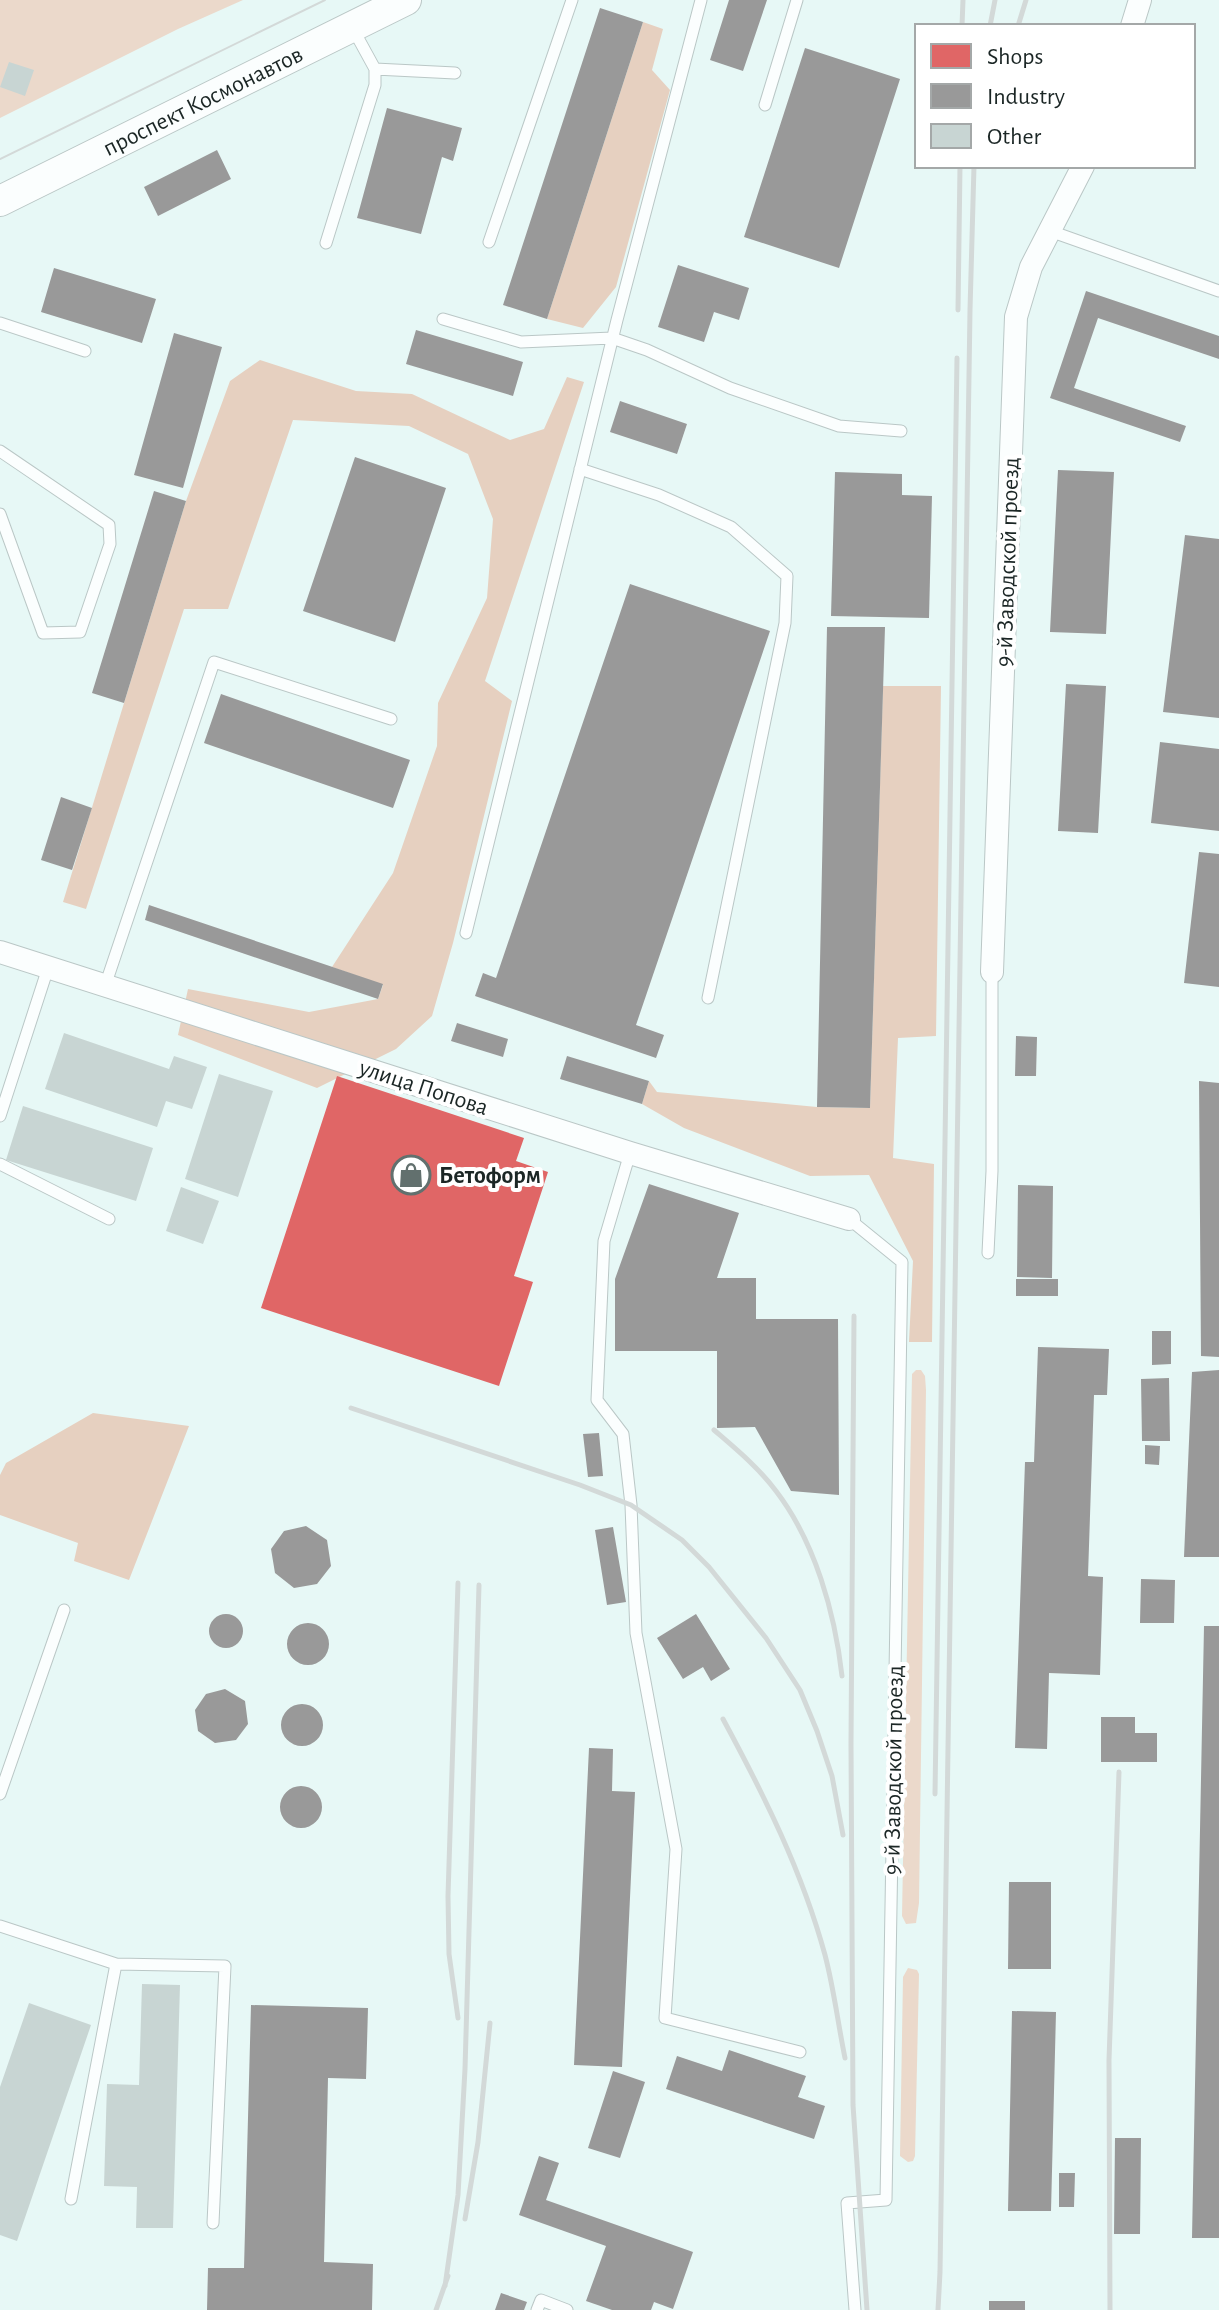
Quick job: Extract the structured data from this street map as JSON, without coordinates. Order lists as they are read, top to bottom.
{
  "streets": {
    "main road": ["проспект Космонавтов"],
    "street": ["9-й Заводской проезд", "улица Попова"]
  },
  "crossings": [
    ["9-й Заводской проезд", "улица Попова"]
  ],
  "places": {
    "shop": ["Бетоформ"]
  },
  "legend": ["Shops", "Industry", "Other"]
}
